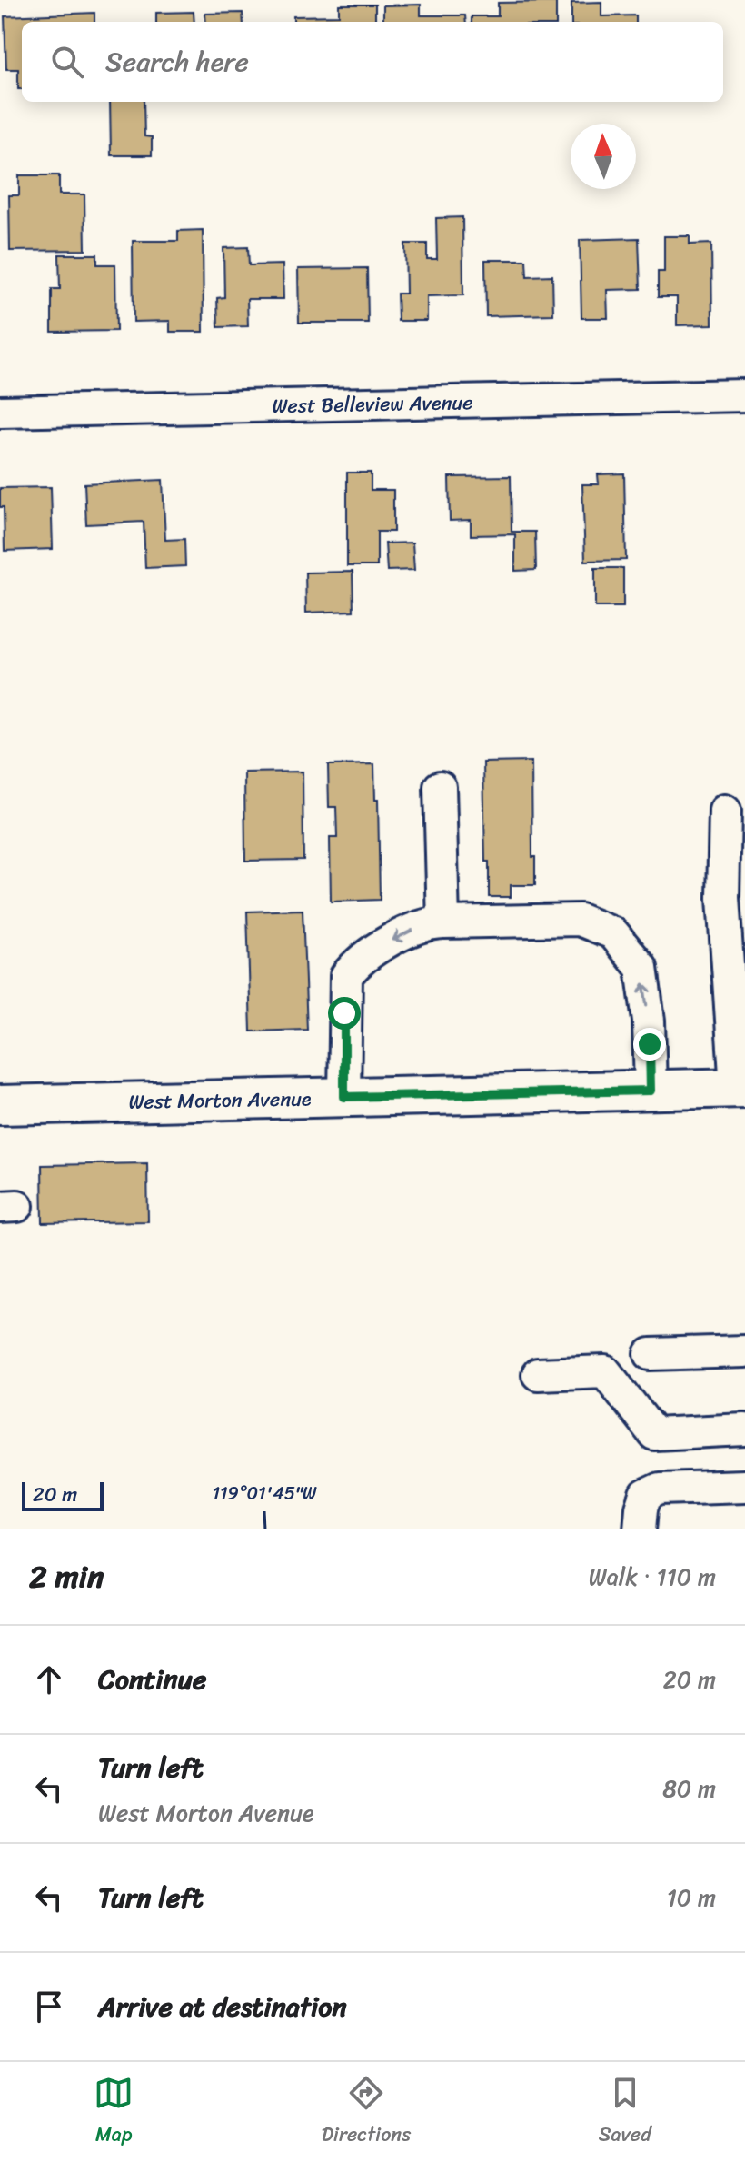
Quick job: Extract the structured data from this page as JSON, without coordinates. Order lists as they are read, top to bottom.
{
  "streets": {
    "main road": ["West Morton Avenue"],
    "street": ["West Belleview Avenue"]
  },
  "scale_bar": "20 m",
  "north": "top",
  "page": {
    "search": "Search here",
    "scale": "20 m",
    "heading": ["2 min", "Walk · 110 m"],
    "list": [
      ["Continue", "20 m"],
      ["Turn left", "West Morton Avenue", "80 m"],
      ["Turn left", "10 m"],
      "Arrive at destination"
    ],
    "nav": ["Map", "Directions", "Saved"]
  },
  "coordinates": ["119°01'45\"W"]
}
